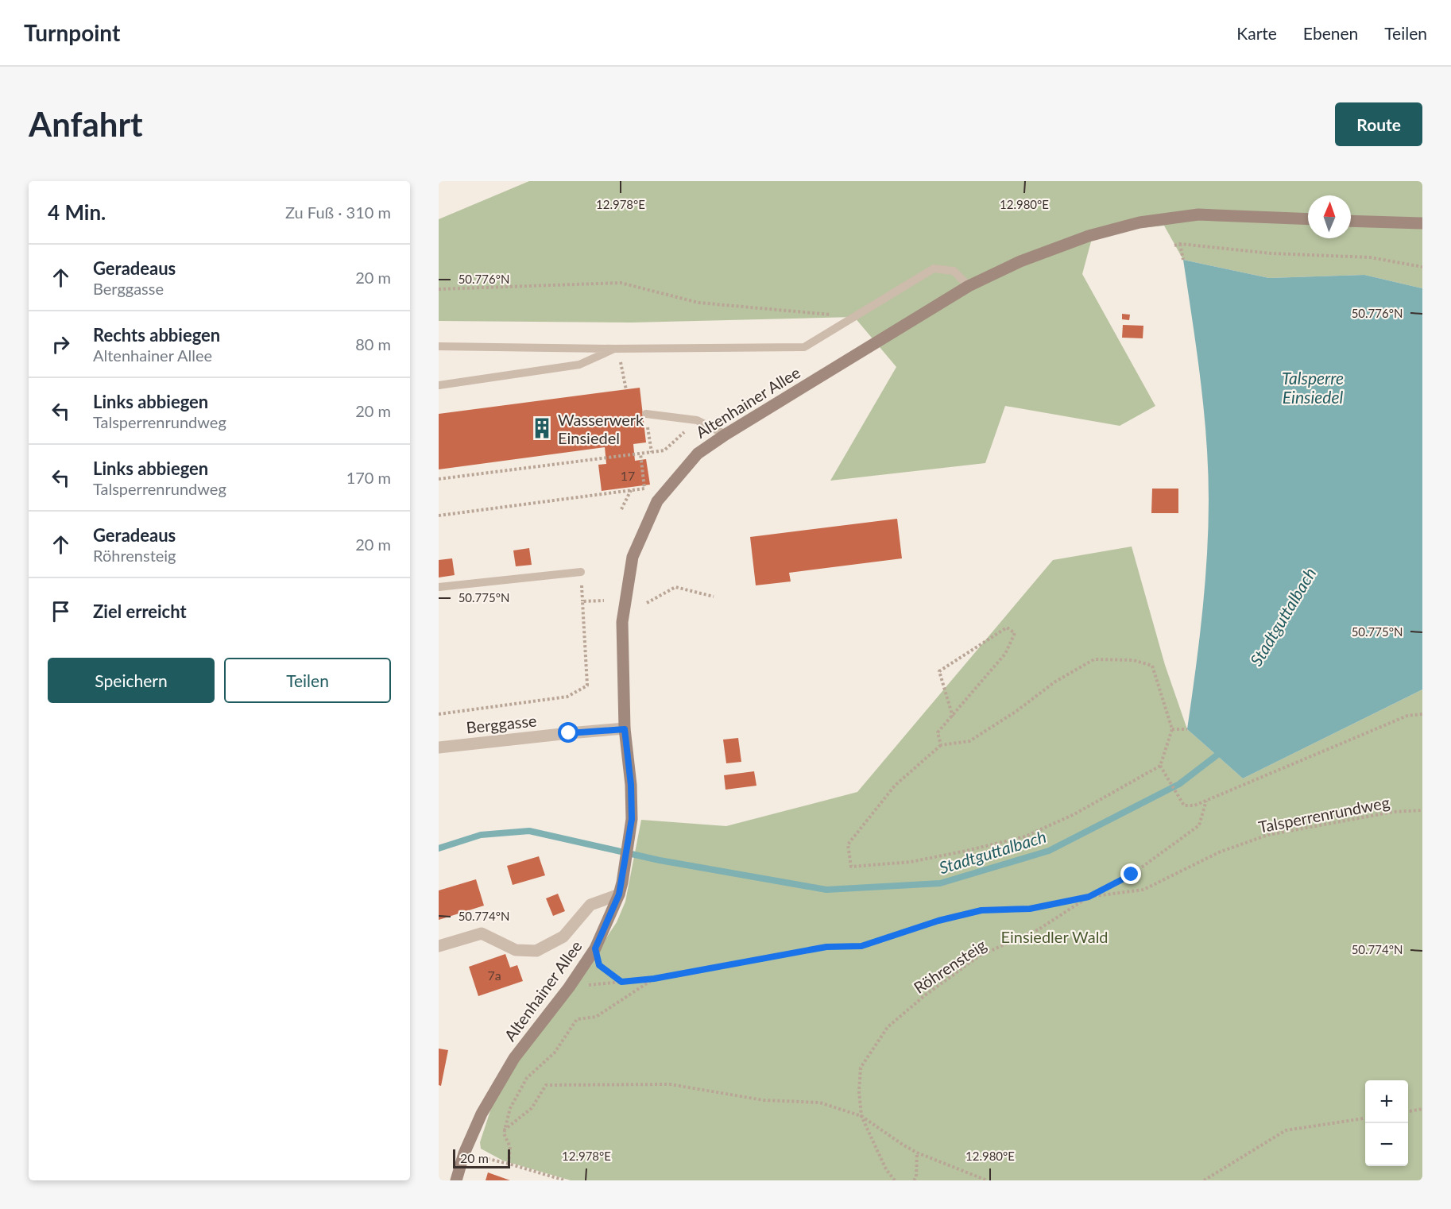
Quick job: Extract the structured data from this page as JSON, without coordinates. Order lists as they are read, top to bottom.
{
  "streets": {
    "street": ["Altenhainer Allee", "Berggasse"],
    "path": ["Talsperrenrundweg", "Röhrensteig"]
  },
  "crossings": [
    ["Altenhainer Allee", "Berggasse"],
    ["Altenhainer Allee", "Talsperrenrundweg"],
    ["Talsperrenrundweg", "Röhrensteig"]
  ],
  "water": ["Talsperre Einsiedel", "Stadtguttalbach"],
  "parks": ["Einsiedler Wald"],
  "places": {
    "building": ["Wasserwerk Einsiedel"]
  },
  "house_numbers": ["17", "7a"],
  "scale_bar": "20 m",
  "north": "top",
  "page": {
    "header": "Turnpoint",
    "nav": ["Karte", "Ebenen", "Teilen"],
    "buttons": [
      "Route",
      ["Speichern", "Teilen"]
    ],
    "title": "Anfahrt",
    "heading": ["4 Min.", "Zu Fuß · 310 m"],
    "list": [
      ["Geradeaus", "Berggasse", "20 m"],
      ["Rechts abbiegen", "Altenhainer Allee", "80 m"],
      ["Links abbiegen", "Talsperrenrundweg", "20 m"],
      ["Links abbiegen", "Talsperrenrundweg", "170 m"],
      ["Geradeaus", "Röhrensteig", "20 m"],
      "Ziel erreicht"
    ],
    "map_buttons": ["+", "−"],
    "scale": "20 m"
  },
  "coordinates": [
    "12.978°E",
    "12.980°E",
    "50.776°N",
    "50.775°N",
    "50.774°N"
  ]
}
